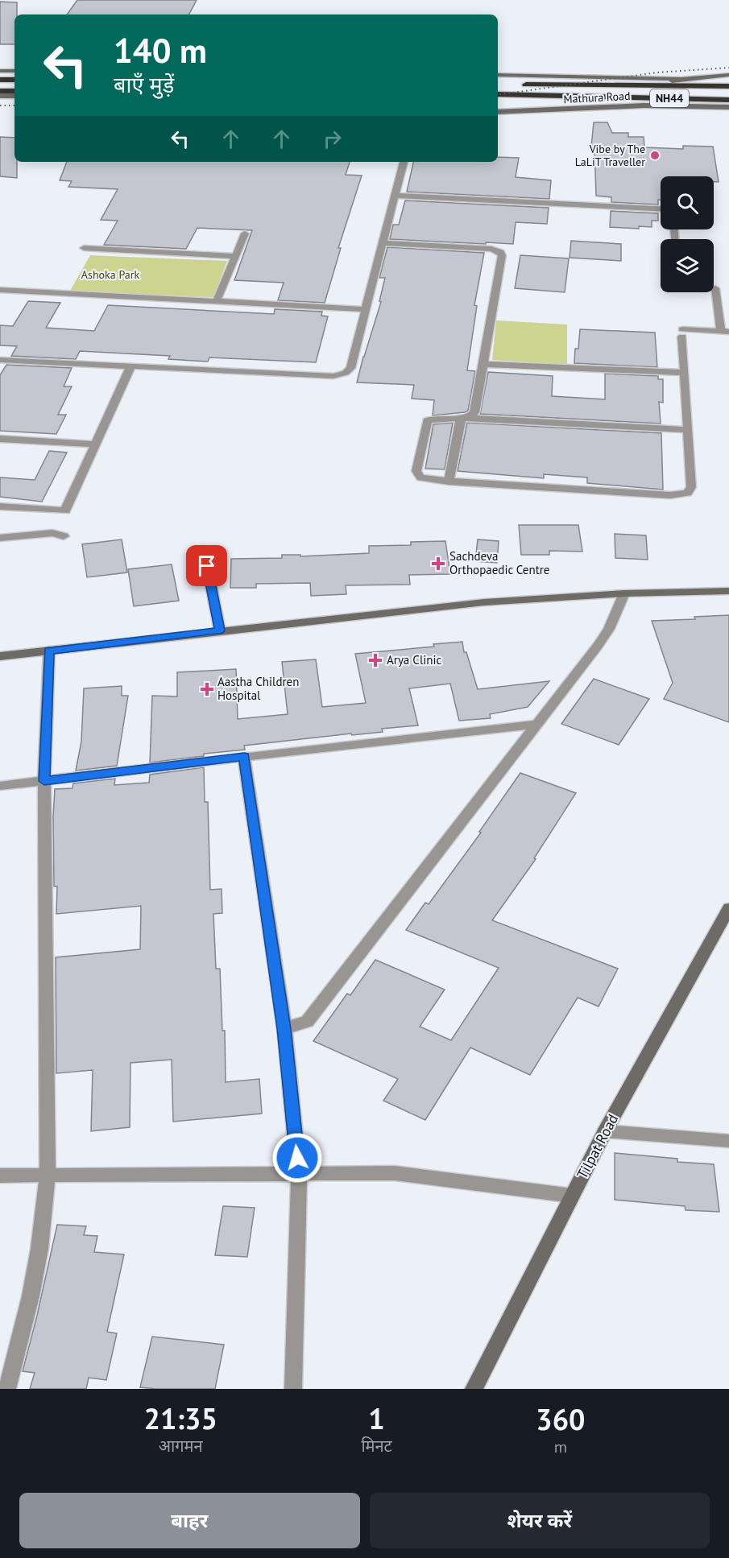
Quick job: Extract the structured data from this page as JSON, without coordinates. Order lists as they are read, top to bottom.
{
  "streets": {
    "highway": ["Mathura Road", "NH44"],
    "street": ["Tilpat Road"]
  },
  "parks": ["Ashoka Park"],
  "places": {
    "other": ["Vibe by The LaLiT Traveller"],
    "health": ["Sachdeva Orthopaedic Centre", "Arya Clinic", "Aastha Children Hospital"]
  },
  "page": {
    "turn": ["140 m", "बाएँ मुड़ें"],
    "eta": [
      "21:35",
      "आगमन",
      "1",
      "मिनट",
      "360",
      "m"
    ],
    "buttons": ["बाहर", "शेयर करें"]
  }
}
